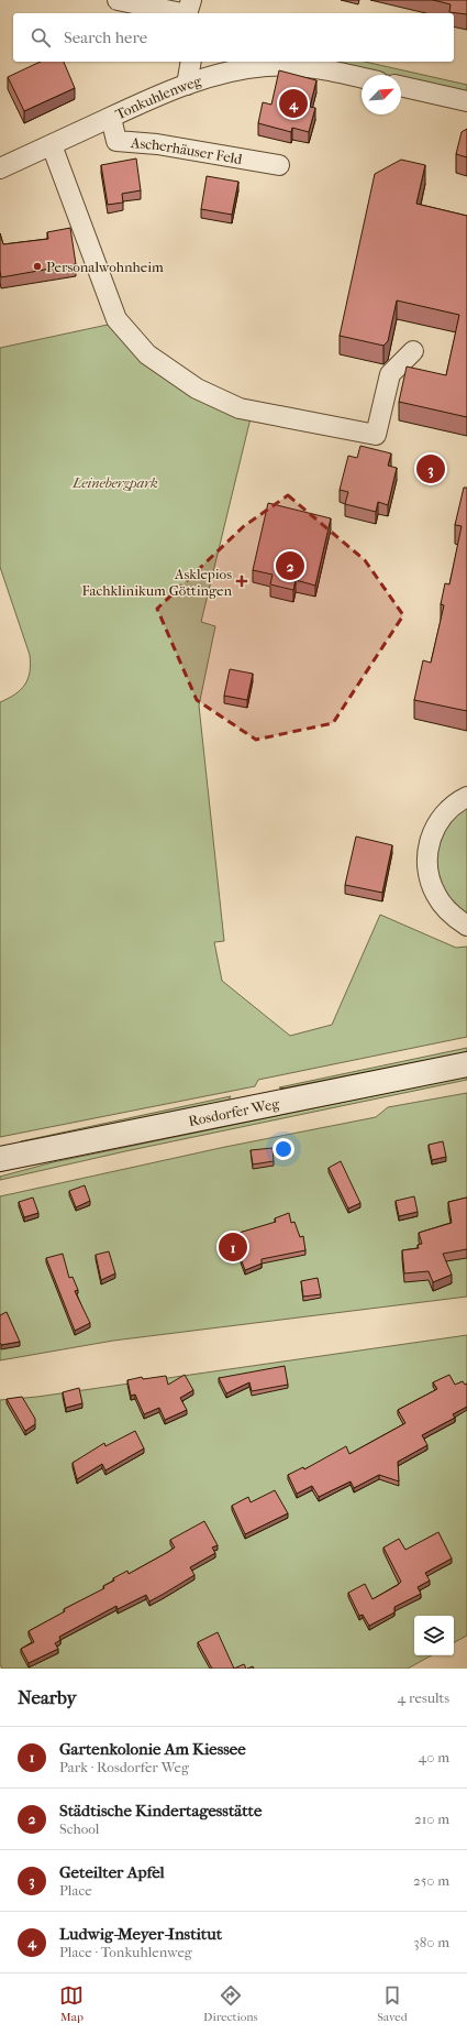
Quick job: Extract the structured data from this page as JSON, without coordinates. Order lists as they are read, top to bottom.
{
  "streets": {
    "main road": ["Rosdorfer Weg"],
    "street": ["Tonkuhlenweg", "Ascherhäuser Feld"]
  },
  "crossings": [
    ["Tonkuhlenweg", "Ascherhäuser Feld"]
  ],
  "parks": ["Leinebergpark"],
  "places": {
    "other": ["Personalwohnheim"],
    "health": ["Asklepios Fachklinikum Göttingen"]
  },
  "north": "top right",
  "page": {
    "search": "Search here",
    "pins": [
      "4",
      "3",
      "2",
      "1"
    ],
    "heading": ["Nearby", "4 results"],
    "list": [
      {
        "mark": "1",
        "name": "Gartenkolonie Am Kiessee",
        "note": "Park · Rosdorfer Weg",
        "value": "40 m"
      },
      {
        "mark": "2",
        "name": "Städtische Kindertagesstätte",
        "note": "School",
        "value": "210 m"
      },
      {
        "mark": "3",
        "name": "Geteilter Apfel",
        "note": "Place",
        "value": "250 m"
      },
      {
        "mark": "4",
        "name": "Ludwig-Meyer-Institut",
        "note": "Place · Tonkuhlenweg",
        "value": "380 m"
      }
    ],
    "nav": ["Map", "Directions", "Saved"]
  }
}
